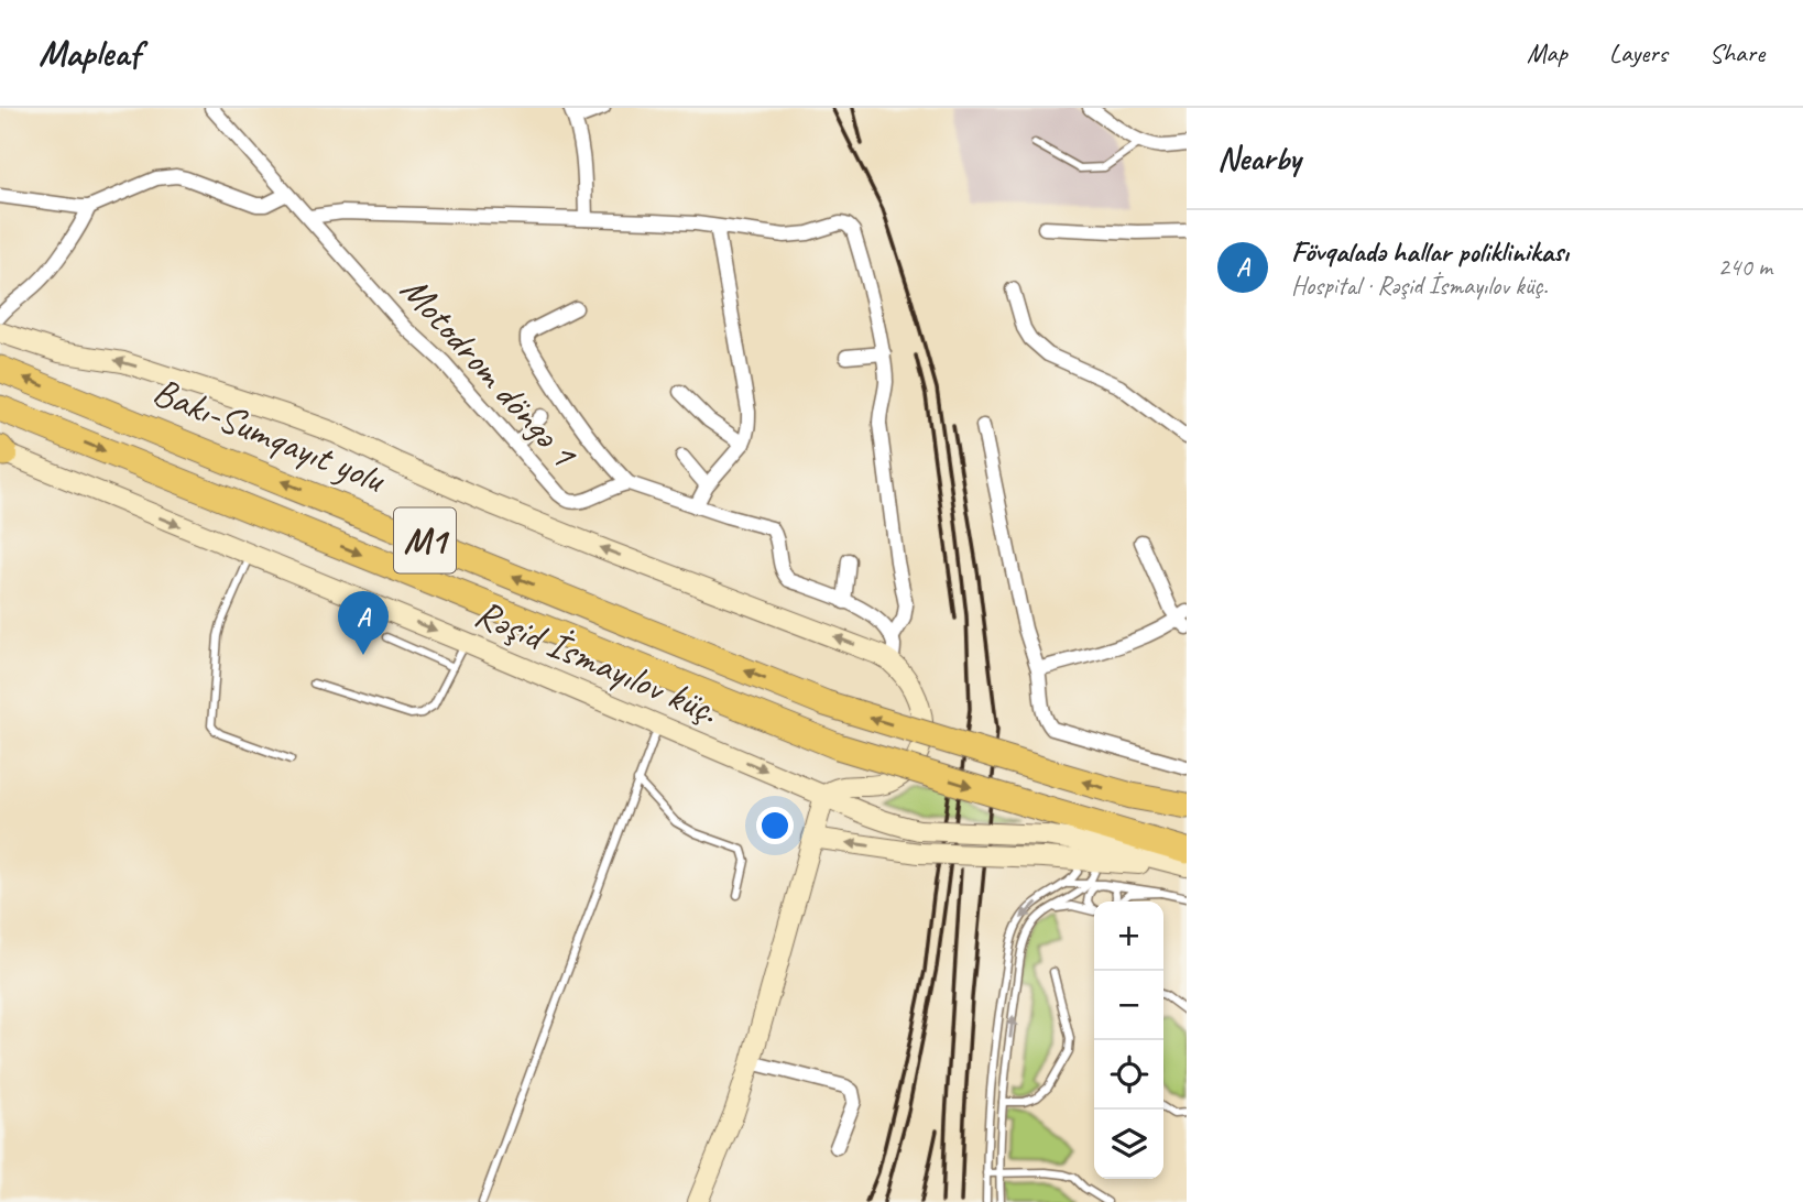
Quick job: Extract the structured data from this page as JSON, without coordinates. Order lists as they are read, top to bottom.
{
  "streets": {
    "highway": ["Bakı-Sumqayıt yolu", "M1"],
    "street": ["Motodrom döngə 1", "Rəşid İsmayılov küç."]
  },
  "page": {
    "header": "Mapleaf",
    "nav": ["Map", "Layers", "Share"],
    "heading": "Nearby",
    "list": [
      {
        "mark": "A",
        "name": "Fövqaladə hallar poliklinikası",
        "note": "Hospital · Rəşid İsmayılov küç.",
        "value": "240 m"
      }
    ],
    "pins": "A",
    "map_buttons": ["+", "−"]
  }
}
